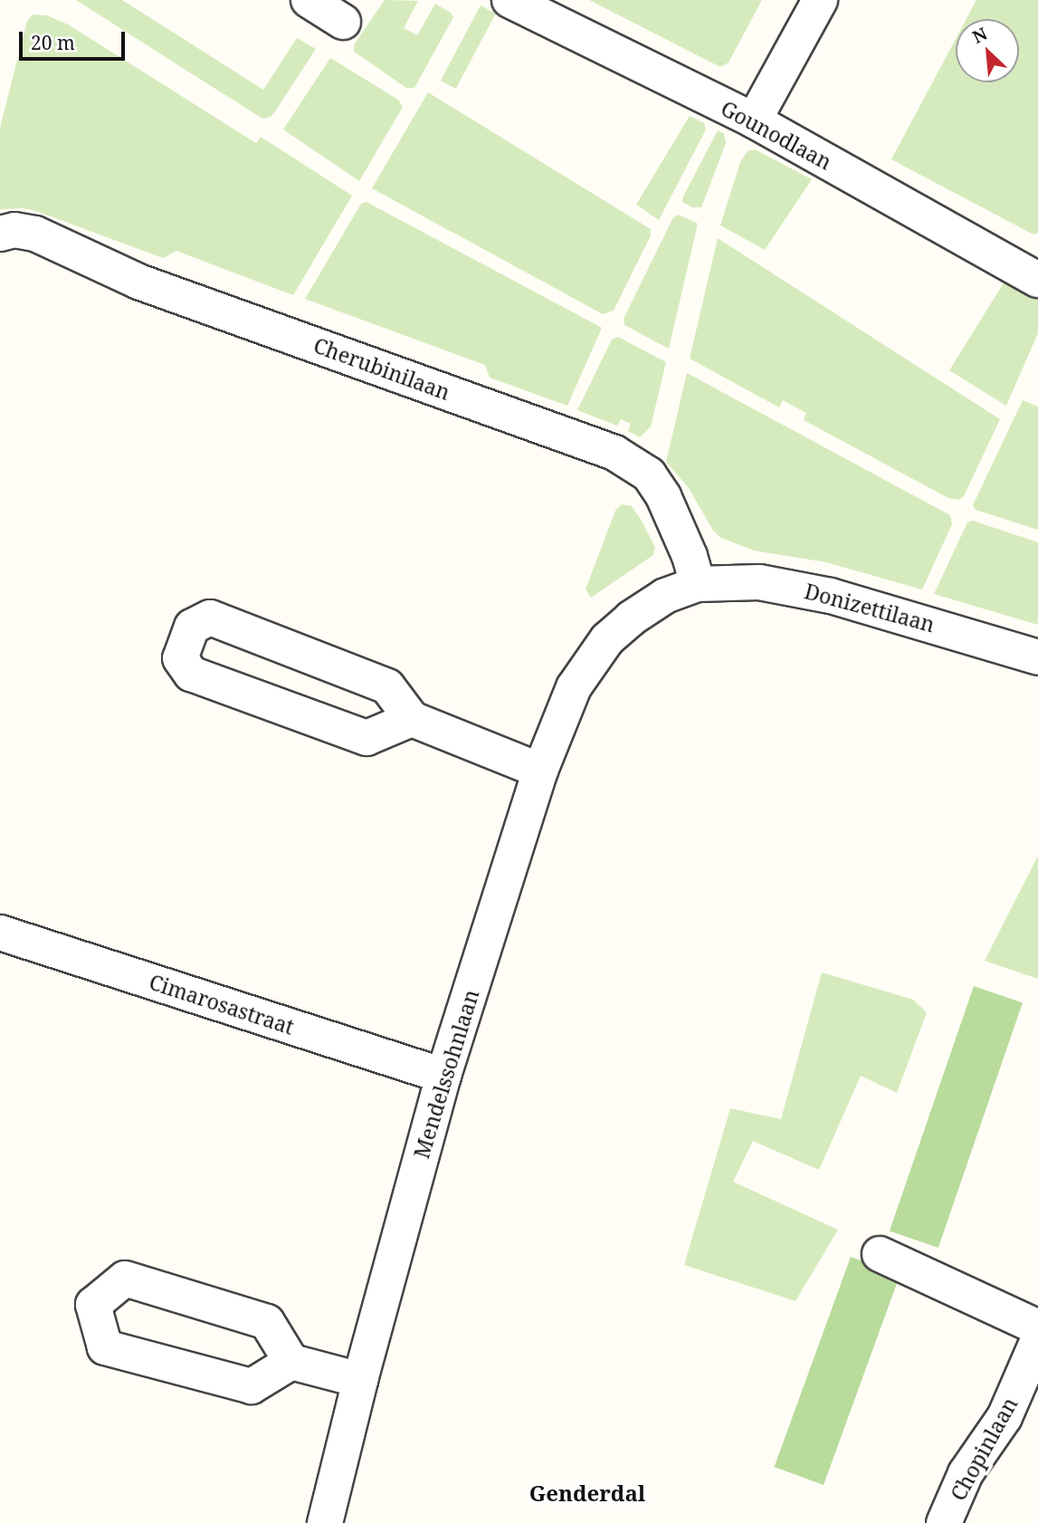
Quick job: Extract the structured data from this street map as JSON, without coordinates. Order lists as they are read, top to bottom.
{
  "streets": {
    "street": [
      "Gounodlaan",
      "Cherubinilaan",
      "Donizettilaan",
      "Cimarosastraat",
      "Mendelssohnlaan",
      "Chopinlaan"
    ]
  },
  "crossings": [
    ["Cherubinilaan", "Donizettilaan"],
    ["Cherubinilaan", "Mendelssohnlaan"],
    ["Donizettilaan", "Mendelssohnlaan"],
    ["Cimarosastraat", "Mendelssohnlaan"]
  ],
  "districts": ["Genderdal"],
  "scale_bar": "20 m",
  "north": "top left"
}
